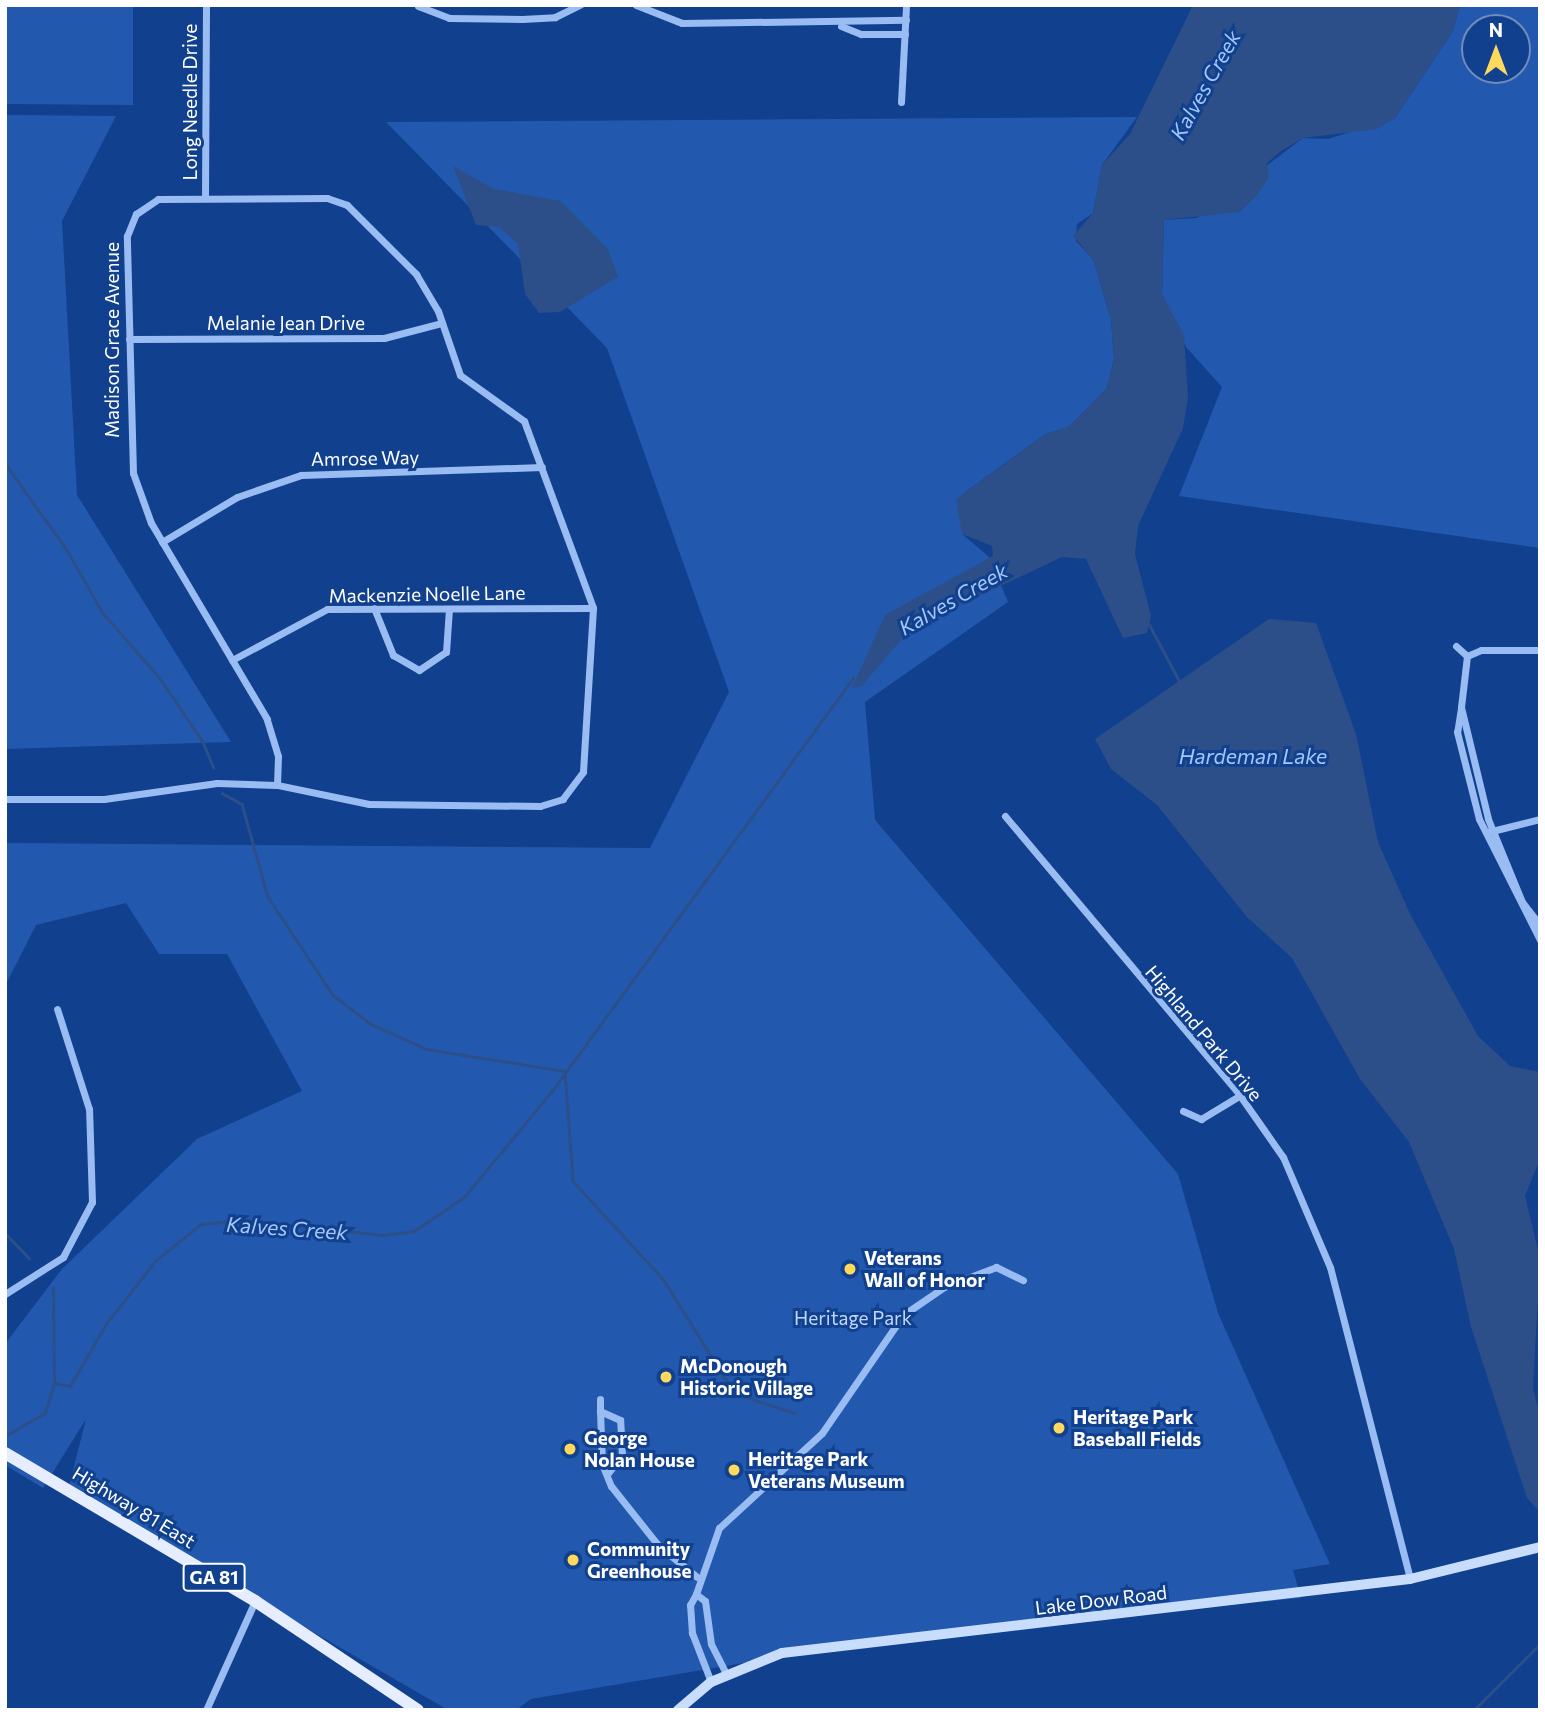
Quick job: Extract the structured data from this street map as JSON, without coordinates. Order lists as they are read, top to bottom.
{
  "streets": {
    "main road": ["Highway 81 East", "GA 81"],
    "street": [
      "Long Needle Drive",
      "Melanie Jean Drive",
      "Madison Grace Avenue",
      "Amrose Way",
      "Mackenzie Noelle Lane",
      "Highland Park Drive",
      "Lake Dow Road"
    ]
  },
  "crossings": [
    ["Long Needle Drive", "Madison Grace Avenue"],
    ["Melanie Jean Drive", "Madison Grace Avenue"],
    ["Madison Grace Avenue", "Amrose Way"],
    ["Madison Grace Avenue", "Mackenzie Noelle Lane"],
    ["Highland Park Drive", "Lake Dow Road"]
  ],
  "water": ["Kalves Creek", "Hardeman Lake"],
  "parks": ["Heritage Park"],
  "places": [
    "Veterans Wall of Honor",
    "McDonough Historic Village",
    "Heritage Park Baseball Fields",
    "George Nolan House",
    "Heritage Park Veterans Museum",
    "Community Greenhouse"
  ],
  "north": "top"
}
